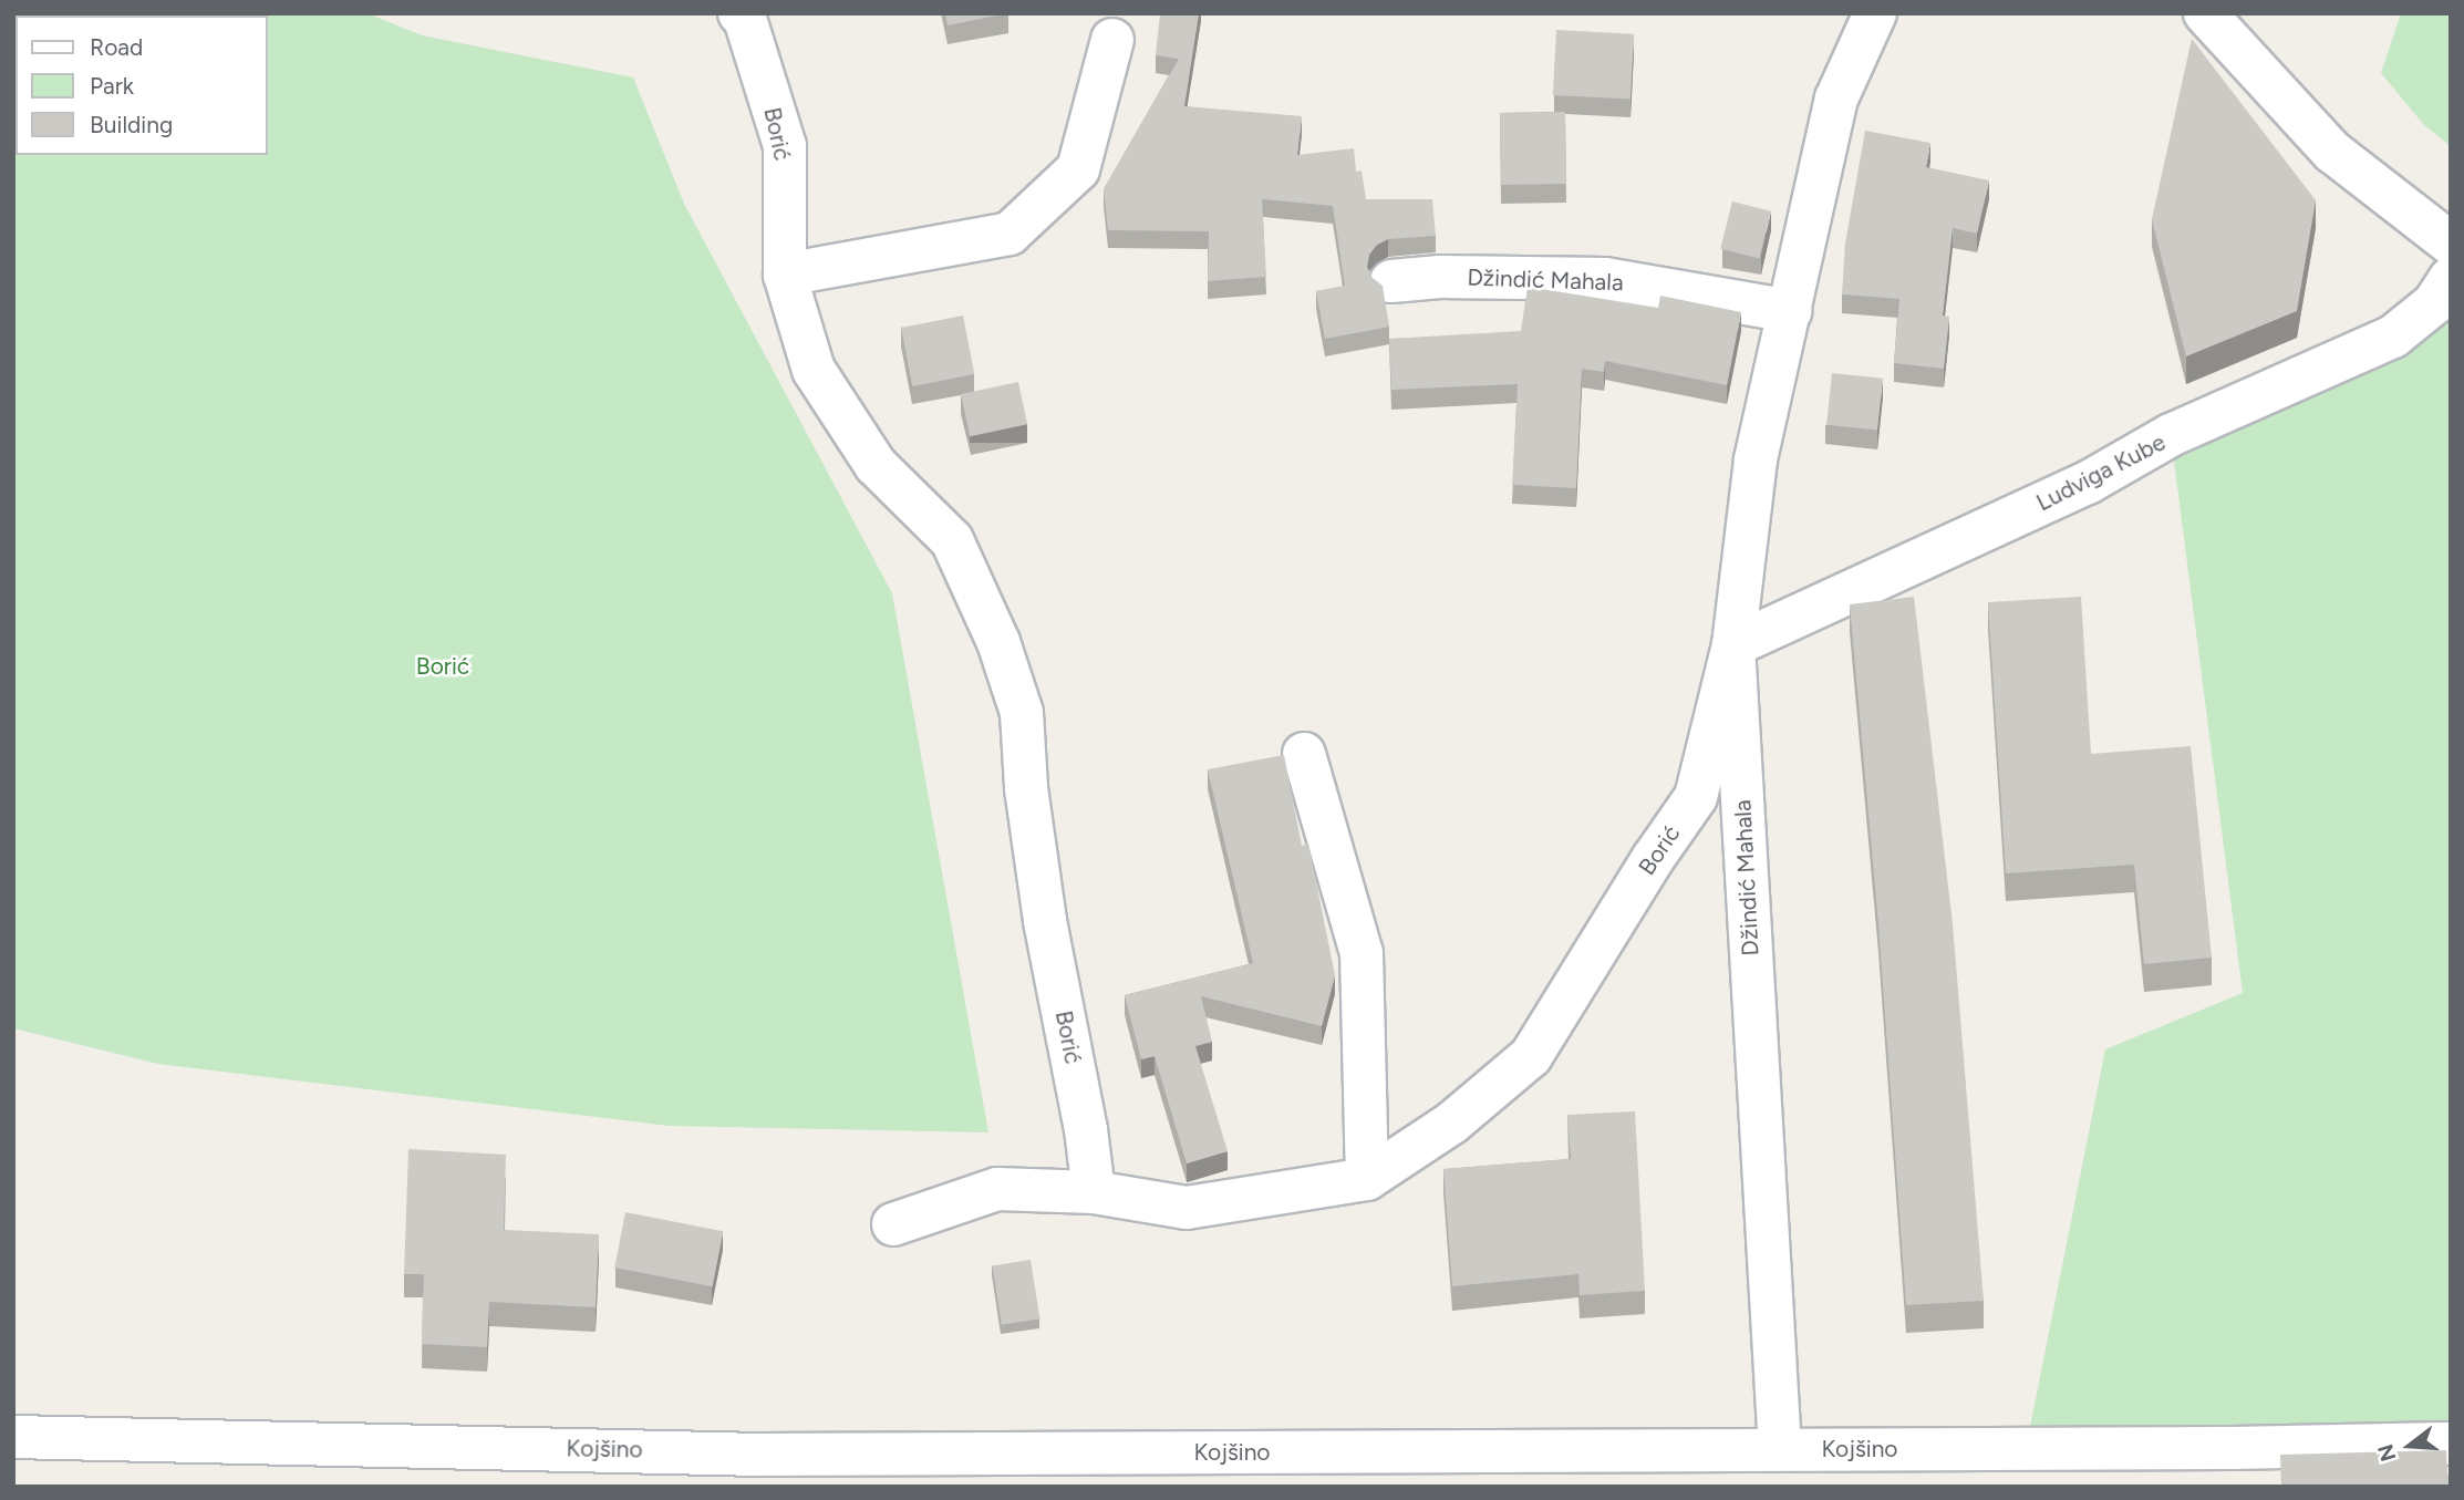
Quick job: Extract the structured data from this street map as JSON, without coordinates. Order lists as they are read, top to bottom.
{
  "streets": {
    "street": [
      "Borić",
      "Džindić Mahala",
      "Ludviga Kube",
      "Kojšino"
    ]
  },
  "crossings": [
    ["Borić", "Džindić Mahala"],
    ["Borić", "Ludviga Kube"],
    ["Džindić Mahala", "Ludviga Kube"],
    ["Džindić Mahala", "Kojšino"]
  ],
  "parks": ["Borić"],
  "legend": ["Road", "Park", "Building"],
  "north": "left"
}
